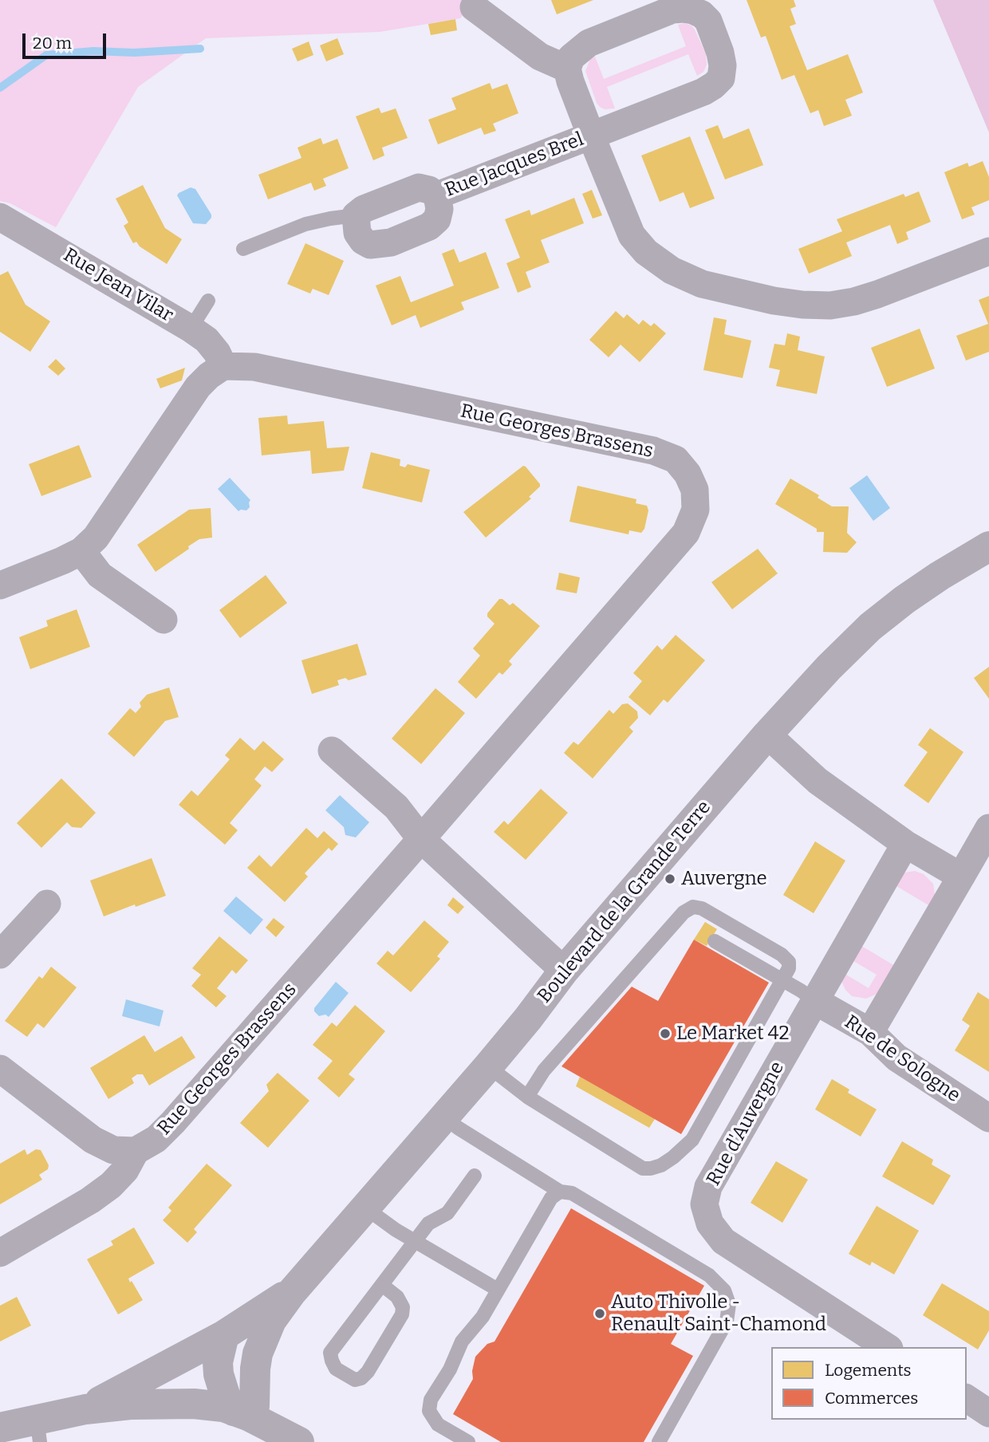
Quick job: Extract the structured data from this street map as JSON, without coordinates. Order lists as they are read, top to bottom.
{
  "streets": {
    "street": [
      "Rue Jacques Brel",
      "Rue Jean Vilar",
      "Rue Georges Brassens",
      "Boulevard de la Grande Terre",
      "Rue de Sologne",
      "Rue d'Auvergne"
    ]
  },
  "crossings": [
    ["Rue Jean Vilar", "Rue Georges Brassens"],
    ["Rue de Sologne", "Rue d'Auvergne"]
  ],
  "places": ["Auvergne", "Le Market 42", "Auto Thivolle - Renault Saint-Chamond"],
  "legend": ["Logements", "Commerces"],
  "scale_bar": "20 m"
}
